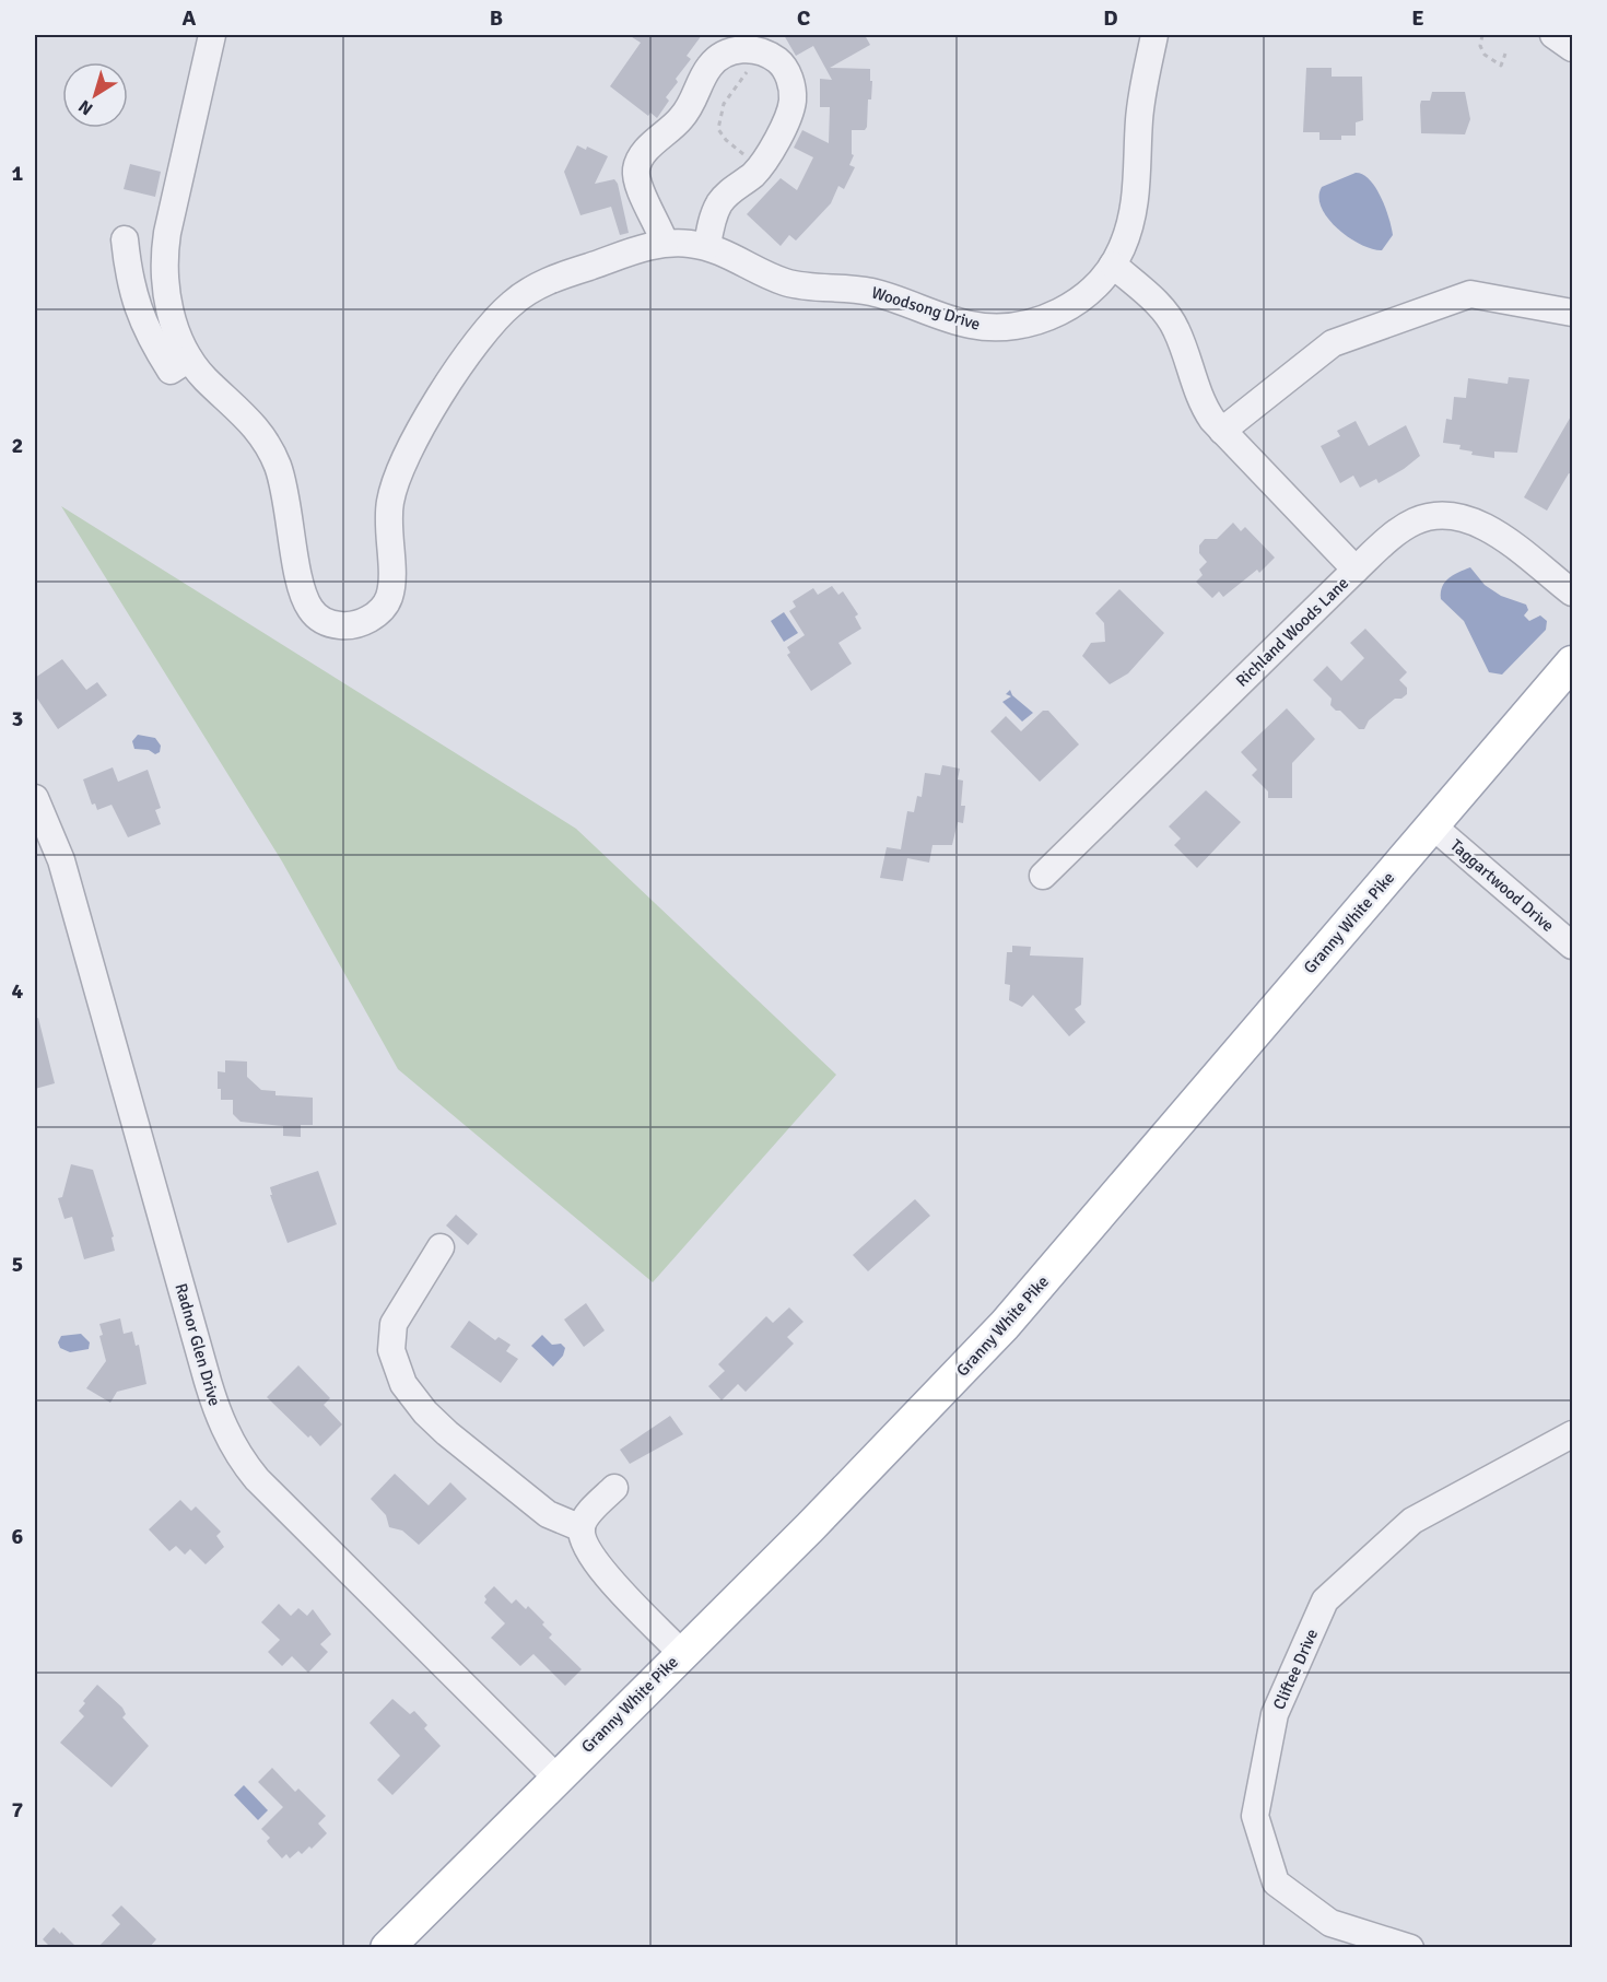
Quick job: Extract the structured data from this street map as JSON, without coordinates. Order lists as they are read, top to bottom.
{
  "streets": {
    "main road": ["Granny White Pike"],
    "street": [
      "Woodsong Drive",
      "Richland Woods Lane",
      "Taggartwood Drive",
      "Radnor Glen Drive",
      "Cliftee Drive"
    ]
  },
  "crossings": [
    ["Taggartwood Drive", "Granny White Pike"],
    ["Granny White Pike", "Radnor Glen Drive"]
  ],
  "north": "bottom left",
  "grid": {
    "columns": [
      "A",
      "B",
      "C",
      "D",
      "E"
    ],
    "rows": [
      "1",
      "2",
      "3",
      "4",
      "5",
      "6",
      "7"
    ]
  }
}
